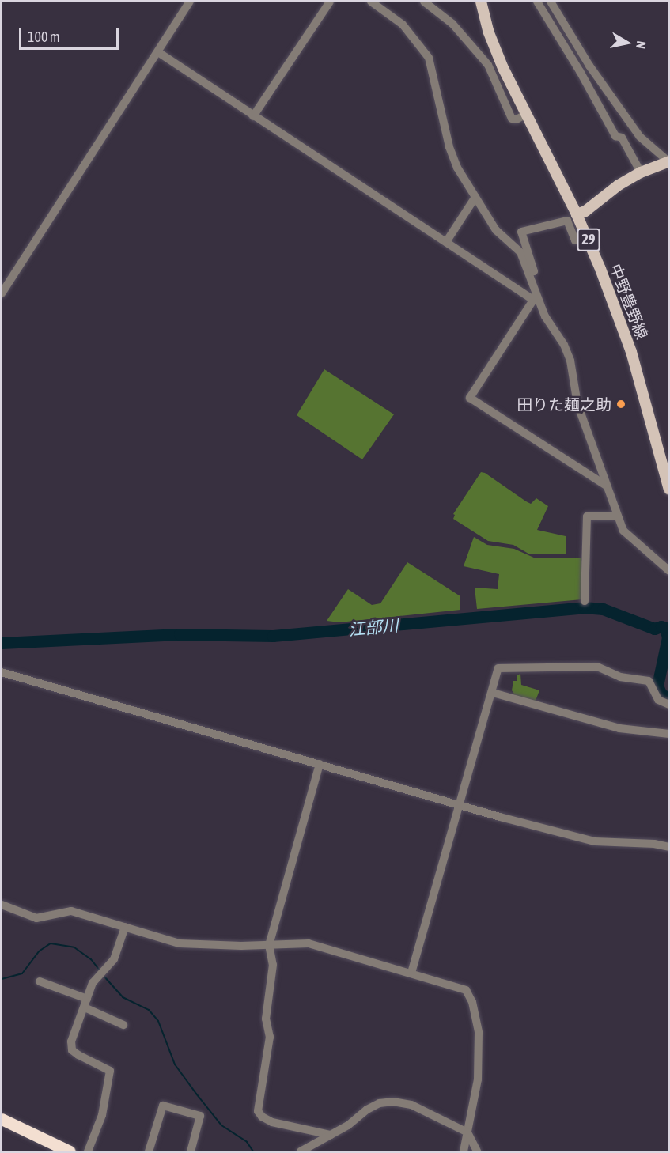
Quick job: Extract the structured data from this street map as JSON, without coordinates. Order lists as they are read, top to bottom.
{
  "streets": {
    "main road": ["29", "中野豊野線"]
  },
  "water": ["江部川"],
  "places": ["田りた麺之助"],
  "scale_bar": "100 m",
  "north": "right"
}
